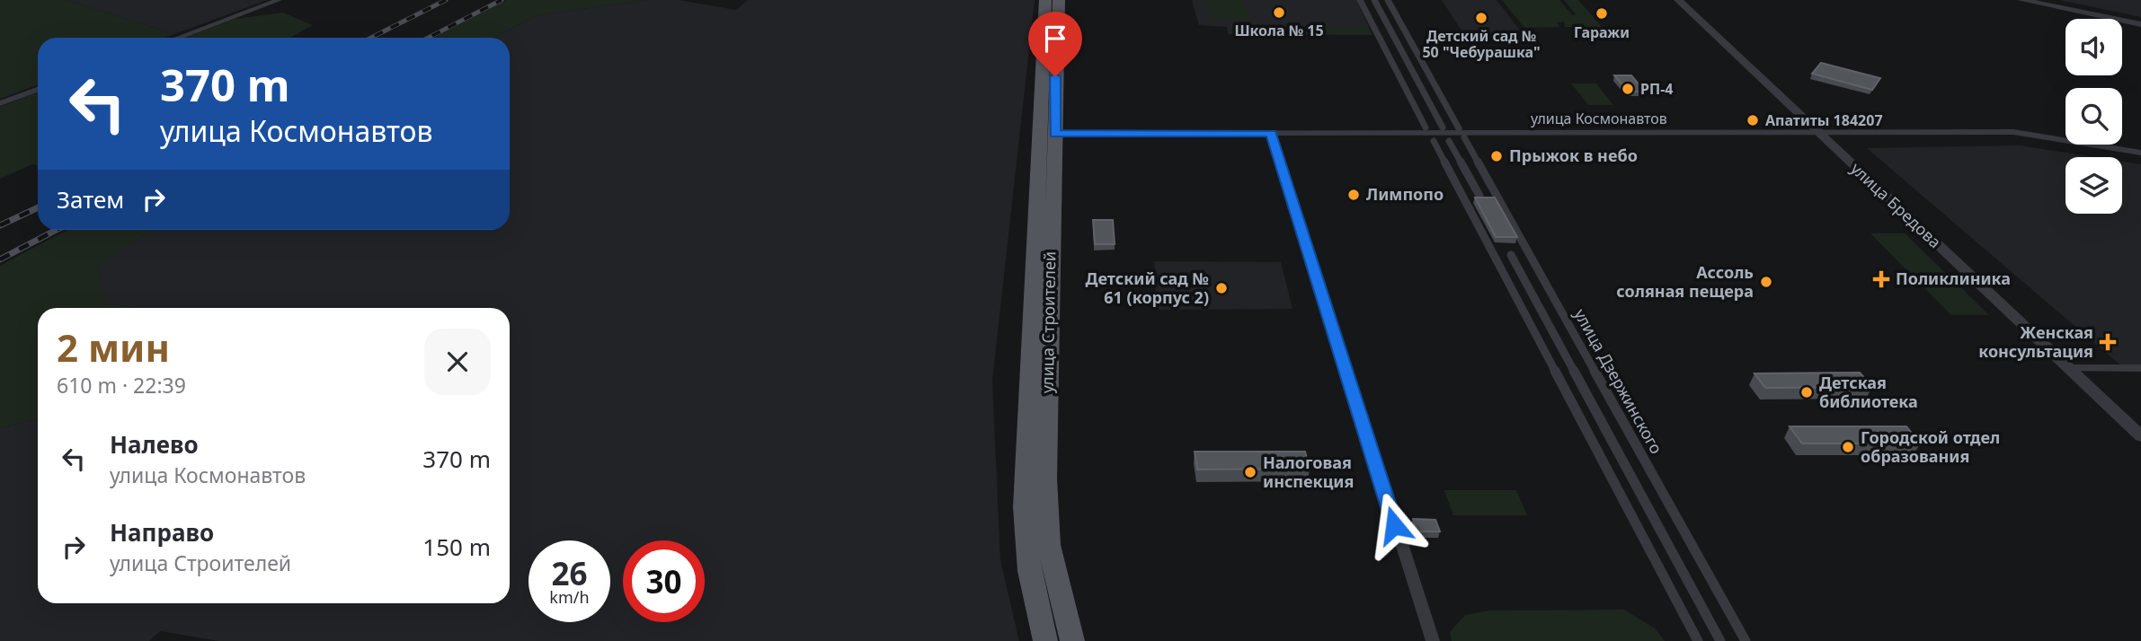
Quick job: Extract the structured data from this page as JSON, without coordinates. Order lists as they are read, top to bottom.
{
  "streets": {
    "main road": ["улица Строителей"],
    "street": ["улица Космонавтов", "улица Бредова", "улица Дзержинского"]
  },
  "crossings": [
    ["улица Космонавтов", "улица Бредова"],
    ["улица Космонавтов", "улица Строителей"]
  ],
  "places": {
    "other": [
      "Школа № 15",
      "Гаражи",
      "Детский сад № 50 \"Чебурашка\"",
      "РП-4",
      "Апатиты 184207",
      "Прыжок в небо",
      "Лимпопо",
      "Ассоль соляная пещера",
      "Детский сад № 61 (корпус 2)",
      "Детская библиотека",
      "Городской отдел образования",
      "Налоговая инспекция"
    ],
    "health": ["Поликлиника", "Женская консультация"]
  },
  "page": {
    "turn": ["370 m", "улица Космонавтов"],
    "then": "Затем",
    "heading": ["2 мин", "610 m · 22:39"],
    "list": [
      {
        "name": "Налево",
        "note": "улица Космонавтов",
        "value": "370 m"
      },
      {
        "name": "Направо",
        "note": "улица Строителей",
        "value": "150 m"
      }
    ],
    "speed": "26 km/h",
    "limit": "30"
  }
}
